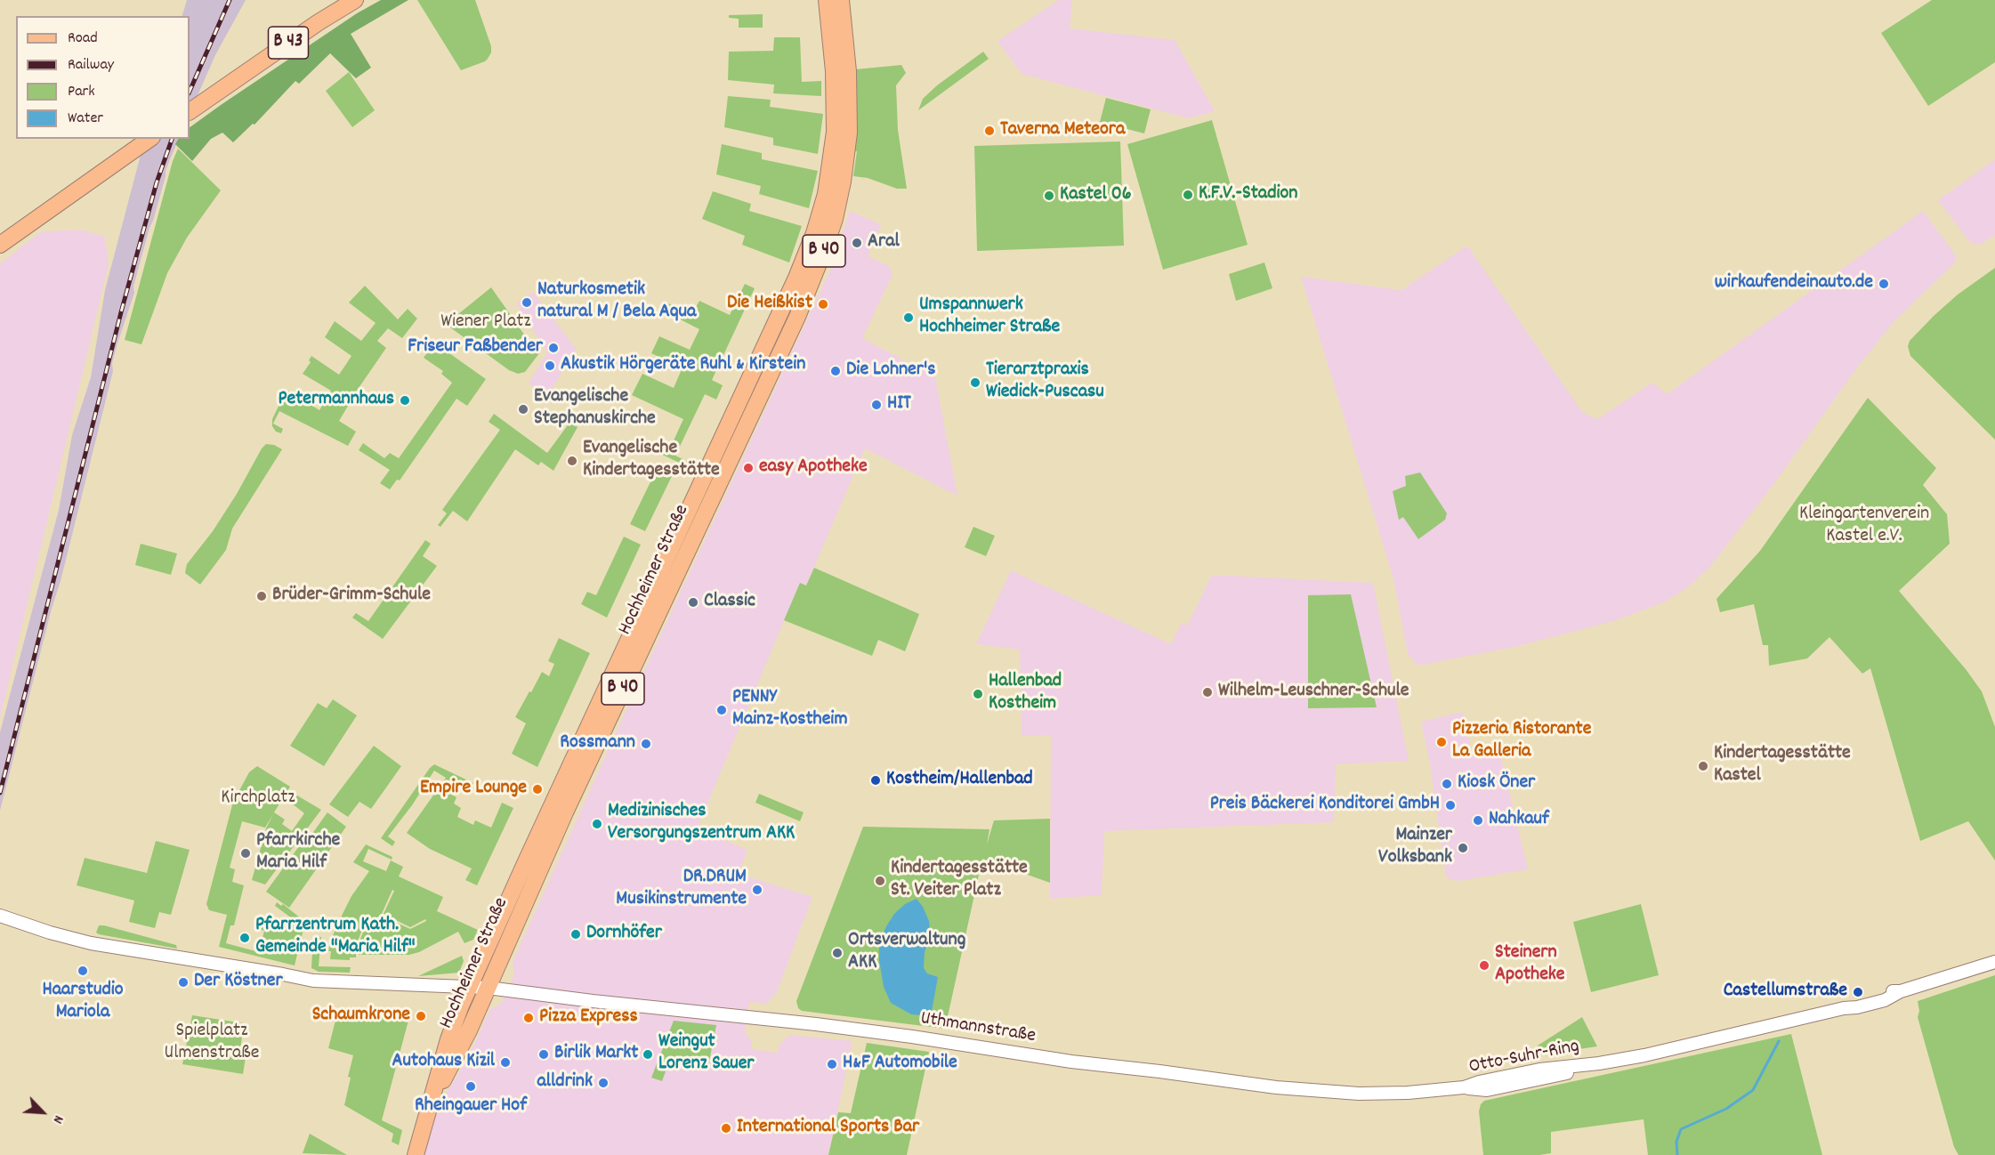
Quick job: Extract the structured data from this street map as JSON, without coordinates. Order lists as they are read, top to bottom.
{
  "streets": {
    "main road": ["B 43", "B 40", "Hochheimer Straße"],
    "street": ["Uthmannstraße", "Otto-Suhr-Ring"]
  },
  "crossings": [
    ["Hochheimer Straße", "Uthmannstraße"],
    ["Uthmannstraße", "Otto-Suhr-Ring"]
  ],
  "parks": [
    "Wiener Platz",
    "Kleingartenverein Kastel e.V.",
    "Kirchplatz",
    "Spielplatz Ulmenstraße"
  ],
  "places": [
    "Taverna Meteora",
    "K.F.V.-Stadion",
    "Kastel 06",
    "Aral",
    "wirkaufendeinauto.de",
    "Naturkosmetik natural M / Bela Aqua",
    "Die Heißkist",
    "Umspannwerk Hochheimer Straße",
    "Friseur Faßbender",
    "Akustik Hörgeräte Ruhl & Kirstein",
    "Die Lohner's",
    "Tierarztpraxis Wiedick-Puscasu",
    "Petermannhaus",
    "HIT",
    "Evangelische Stephanuskirche",
    "Evangelische Kindertagesstätte",
    "easy Apotheke",
    "Brüder-Grimm-Schule",
    "Classic",
    "Wilhelm-Leuschner-Schule",
    "Hallenbad Kostheim",
    "PENNY Mainz-Kostheim",
    "Pizzeria Ristorante La Galleria",
    "Rossmann",
    "Kindertagesstätte Kastel",
    "Kostheim/Hallenbad",
    "Kiosk Öner",
    "Empire Lounge",
    "Preis Bäckerei Konditorei GmbH",
    "Nahkauf",
    "Medizinisches Versorgungszentrum AKK",
    "Mainzer Volksbank",
    "Pfarrkirche Maria Hilf",
    "Kindertagesstätte St. Veiter Platz",
    "DR.DRUM Musikinstrumente",
    "Dornhöfer",
    "Pfarrzentrum Kath. Gemeinde \"Maria Hilf\"",
    "Ortsverwaltung AKK",
    "Steinern Apotheke",
    "Haarstudio Mariola",
    "Der Köstner",
    "Castellumstraße",
    "Schaumkrone",
    "Pizza Express",
    "Birlik Markt",
    "Weingut Lorenz Sauer",
    "Autohaus Kizil",
    "H&F Automobile",
    "alldrink",
    "Rheingauer Hof",
    "International Sports Bar"
  ],
  "legend": [
    "Road",
    "Railway",
    "Park",
    "Water"
  ],
  "north": "bottom right"
}
